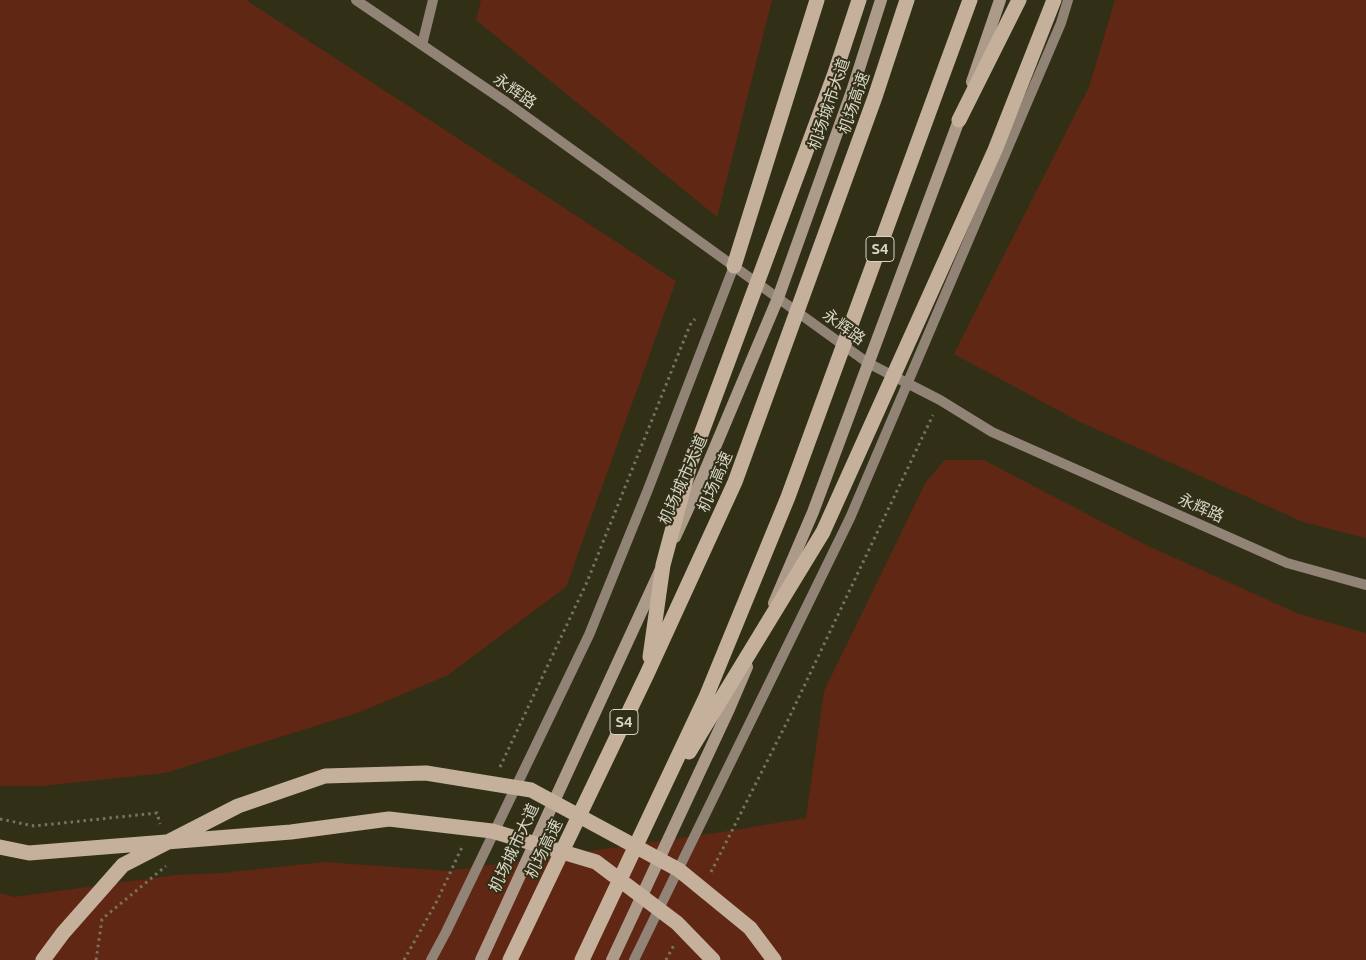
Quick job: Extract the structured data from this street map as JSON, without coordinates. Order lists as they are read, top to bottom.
{
  "streets": {
    "highway": ["机场高速", "S4"],
    "main road": ["机场城市大道"],
    "street": ["永辉路"]
  },
  "crossings": [
    ["永辉路", "机场城市大道"]
  ]
}
